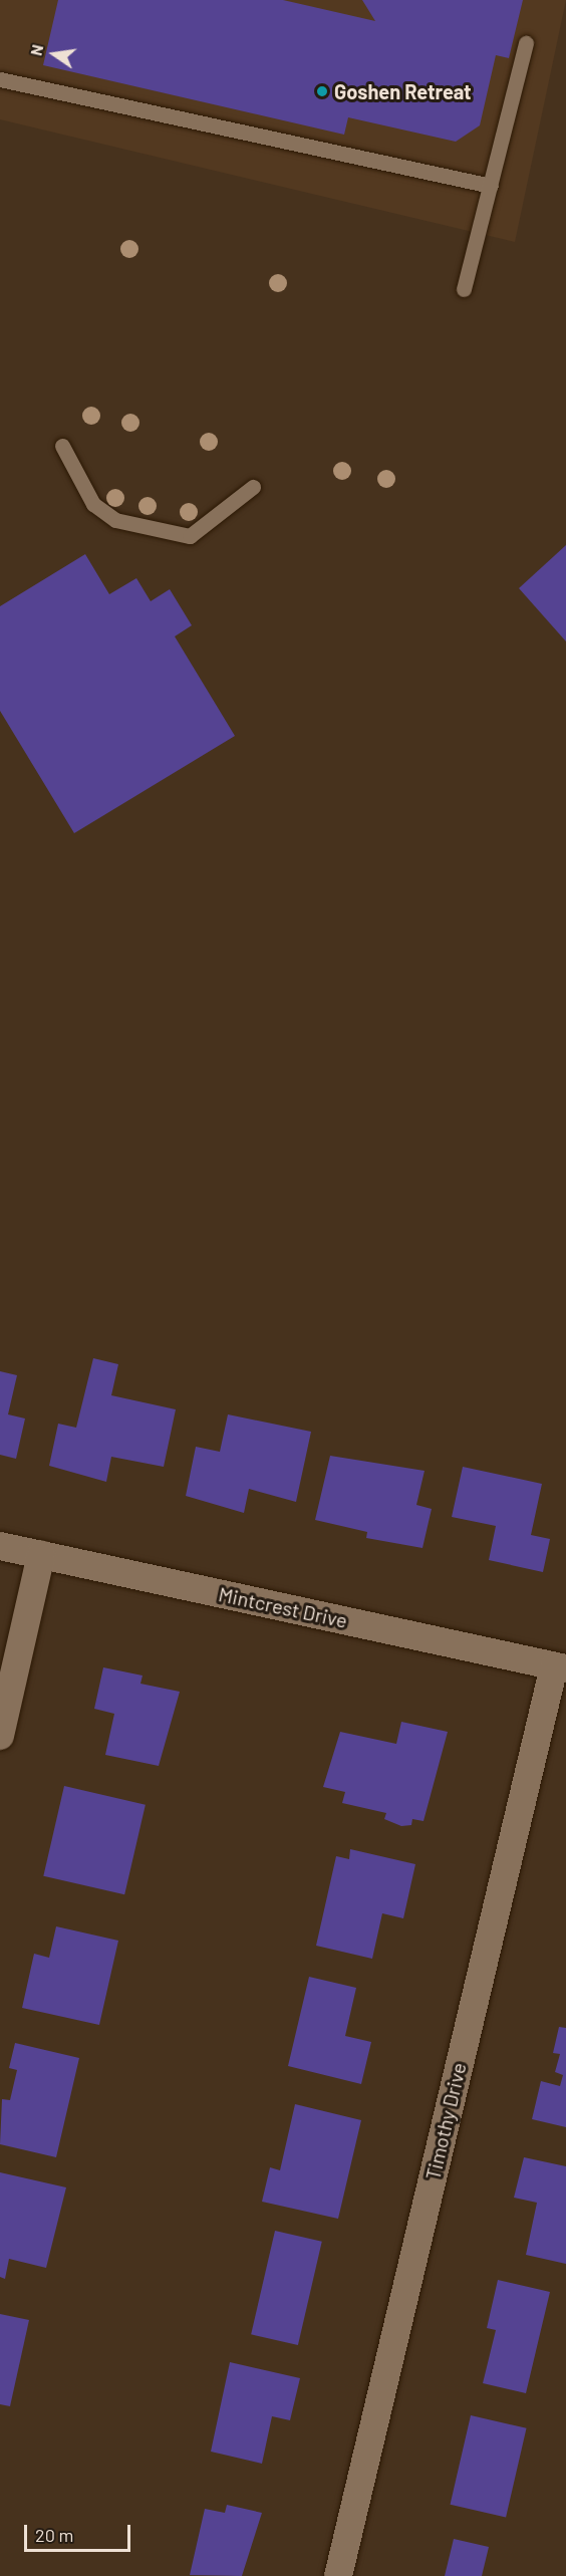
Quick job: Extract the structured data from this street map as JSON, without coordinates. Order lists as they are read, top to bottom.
{
  "streets": {
    "street": ["Mintcrest Drive", "Timothy Drive"]
  },
  "crossings": [
    ["Mintcrest Drive", "Timothy Drive"]
  ],
  "places": ["Goshen Retreat"],
  "scale_bar": "20 m",
  "north": "left"
}
